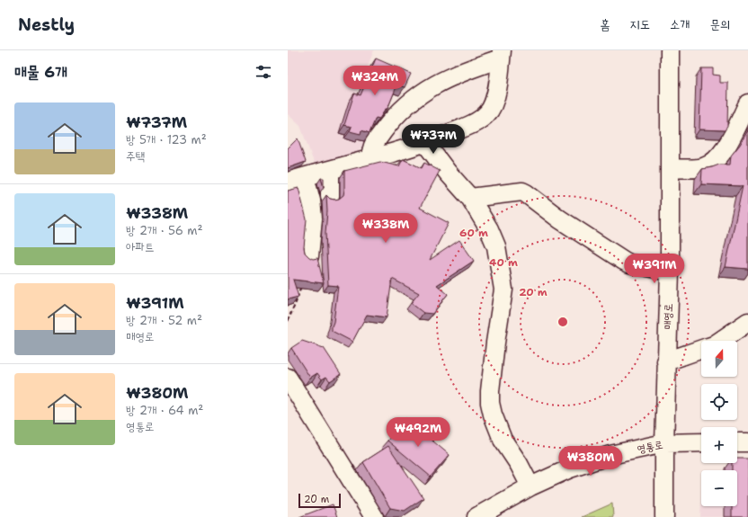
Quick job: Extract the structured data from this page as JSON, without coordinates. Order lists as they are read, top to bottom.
{
  "streets": {
    "street": ["매영로", "영통로"]
  },
  "crossings": [
    ["매영로", "영통로"]
  ],
  "scale_bar": "20 m",
  "north": "top",
  "page": {
    "header": "Nestly",
    "nav": [
      "홈",
      "지도",
      "소개",
      "문의"
    ],
    "heading": "매물 6개",
    "price": [
      "₩324M",
      "₩737M",
      "₩338M",
      "₩391M",
      "₩492M",
      "₩380M"
    ],
    "list": [
      {
        "name": "₩737M",
        "note": "방 5개 · 123 m² · 주택"
      },
      {
        "name": "₩338M",
        "note": "방 2개 · 56 m² · 아파트"
      },
      {
        "name": "₩391M",
        "note": "방 2개 · 52 m² · 매영로"
      },
      {
        "name": "₩380M",
        "note": "방 2개 · 64 m² · 영통로"
      }
    ],
    "map_buttons": ["+", "−"],
    "scale": "20 m"
  },
  "rings": ["60 m", "40 m", "20 m"]
}
